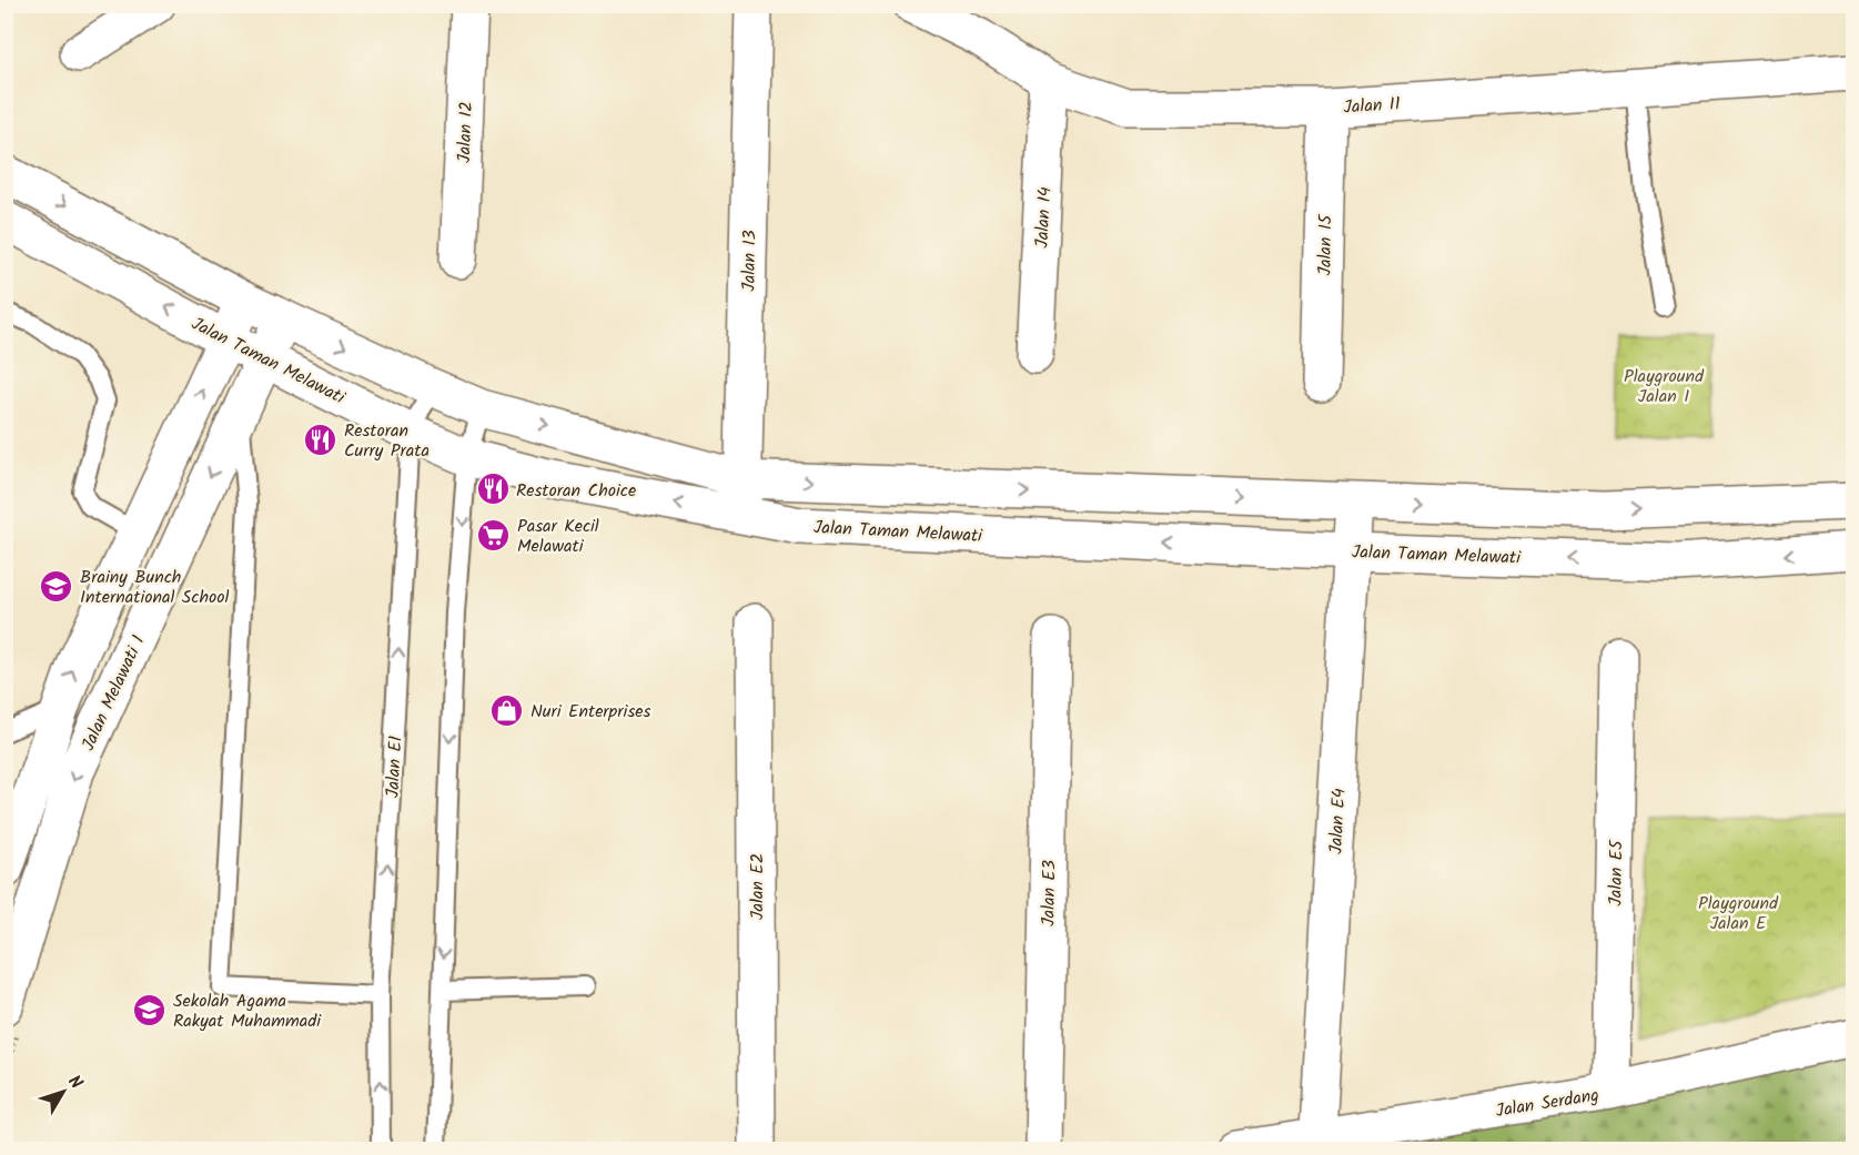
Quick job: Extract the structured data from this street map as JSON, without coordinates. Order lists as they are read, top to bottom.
{
  "streets": {
    "street": [
      "Jalan I1",
      "Jalan I2",
      "Jalan I4",
      "Jalan I5",
      "Jalan I3",
      "Jalan Taman Melawati",
      "Jalan Melawati 1",
      "Jalan E4",
      "Jalan E5",
      "Jalan E2",
      "Jalan E3",
      "Jalan Serdang"
    ],
    "lane": ["Jalan E1"]
  },
  "crossings": [
    ["Jalan I1", "Jalan I4"],
    ["Jalan I1", "Jalan I5"],
    ["Jalan I3", "Jalan Taman Melawati"],
    ["Jalan Taman Melawati", "Jalan Melawati 1"],
    ["Jalan Taman Melawati", "Jalan E1"],
    ["Jalan Taman Melawati", "Jalan E4"],
    ["Jalan E4", "Jalan Serdang"],
    ["Jalan E5", "Jalan Serdang"]
  ],
  "parks": ["Playground Jalan I", "Playground Jalan E"],
  "places": {
    "restaurant": ["Restoran Curry Prata", "Restoran Choice"],
    "supermarket": ["Pasar Kecil Melawati"],
    "school or university": ["Brainy Bunch International School", "Sekolah Agama Rakyat Muhammadi"],
    "shop": ["Nuri Enterprises"]
  },
  "north": "top right"
}
